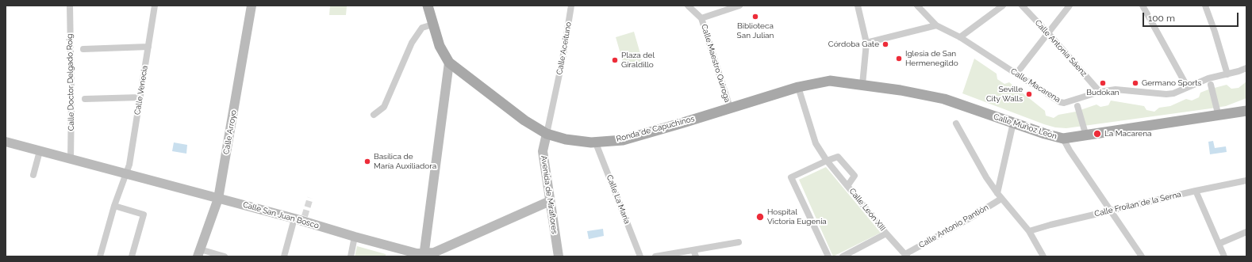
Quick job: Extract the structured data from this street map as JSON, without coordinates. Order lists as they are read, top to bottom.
{
  "streets": {
    "main road": ["Calle Muñoz León", "Ronda de Capuchinos"],
    "street": [
      "Calle Aceituno",
      "Calle Antonia Sáenz",
      "Calle Maestro Quiroga",
      "Calle Doctor Delgado Roig",
      "Calle Macarena",
      "Calle Venecia",
      "Calle Arroyo",
      "Avenida de Miraflores",
      "Calle La María",
      "Calle Froilan de la Serna",
      "Calle León XIII",
      "Calle San Juan Bosco",
      "Calle Antonio Pantión"
    ]
  },
  "crossings": [
    ["Calle Aceituno", "Ronda de Capuchinos"],
    ["Calle Aceituno", "Avenida de Miraflores"],
    ["Calle Antonia Sáenz", "Calle Macarena"],
    ["Calle Maestro Quiroga", "Ronda de Capuchinos"],
    ["Calle Doctor Delgado Roig", "Calle San Juan Bosco"],
    ["Calle Venecia", "Calle San Juan Bosco"],
    ["Calle Muñoz León", "Ronda de Capuchinos"],
    ["Ronda de Capuchinos", "Avenida de Miraflores"],
    ["Ronda de Capuchinos", "Calle La María"],
    ["Ronda de Capuchinos", "Calle León XIII"],
    ["Calle Arroyo", "Calle San Juan Bosco"],
    ["Avenida de Miraflores", "Calle San Juan Bosco"],
    ["Calle León XIII", "Calle Antonio Pantión"]
  ],
  "places": [
    "Biblioteca San Julian",
    "Córdoba Gate",
    "Iglesia de San Hermenegildo",
    "Plaza del Giraldillo",
    "Budokan",
    "Germano Sports",
    "Seville City Walls",
    "La Macarena",
    "Basílica de María Auxiliadora",
    "Hospital Victoria Eugenia"
  ],
  "scale_bar": "100 m"
}
